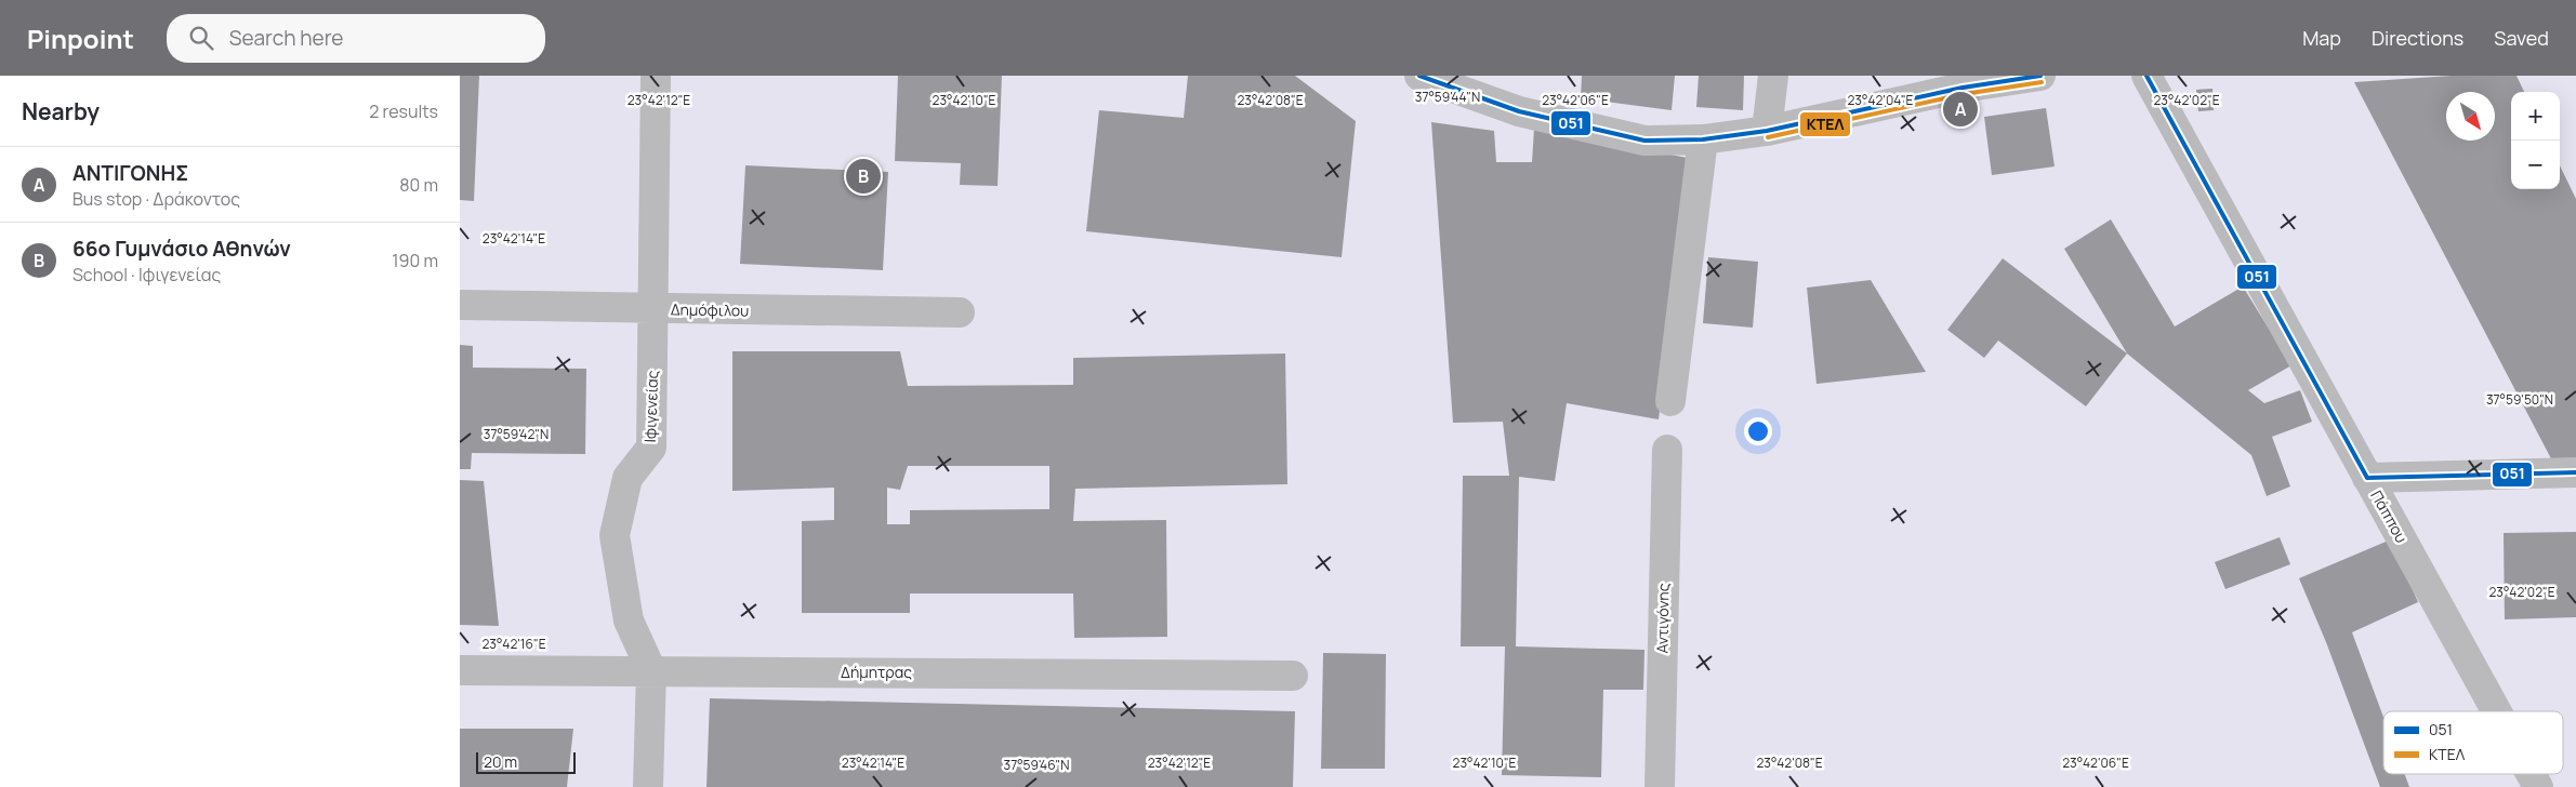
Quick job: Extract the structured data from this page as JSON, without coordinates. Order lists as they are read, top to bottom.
{
  "streets": {
    "street": [
      "Δημόφιλου",
      "Ιφιγενείας",
      "Πάππου",
      "Αντιγόνης",
      "Δήμητρας"
    ]
  },
  "crossings": [
    ["Δημόφιλου", "Ιφιγενείας"],
    ["Ιφιγενείας", "Δήμητρας"]
  ],
  "lines": ["transit line 051", "transit line ΚΤΕΛ"],
  "legend": ["051", "ΚΤΕΛ"],
  "scale_bar": "20 m",
  "north": "bottom right",
  "page": {
    "header": "Pinpoint",
    "search": "Search here",
    "nav": ["Map", "Directions", "Saved"],
    "heading": ["Nearby", "2 results"],
    "pins": ["A", "B"],
    "map_buttons": ["+", "−"],
    "list": [
      {
        "mark": "A",
        "name": "ΑΝΤΙΓΟΝΗΣ",
        "note": "Bus stop · Δράκοντος",
        "value": "80 m"
      },
      {
        "mark": "B",
        "name": "66ο Γυμνάσιο Αθηνών",
        "note": "School · Ιφιγενείας",
        "value": "190 m"
      }
    ],
    "scale": "20 m"
  },
  "coordinates": [
    "37°59'44\"N",
    "23°42'12\"E",
    "23°42'10\"E",
    "23°42'08\"E",
    "23°42'06\"E",
    "23°42'04\"E",
    "23°42'02\"E",
    "23°42'14\"E",
    "37°59'50\"N",
    "37°59'42\"N",
    "23°42'16\"E",
    "37°59'46\"N"
  ]
}
